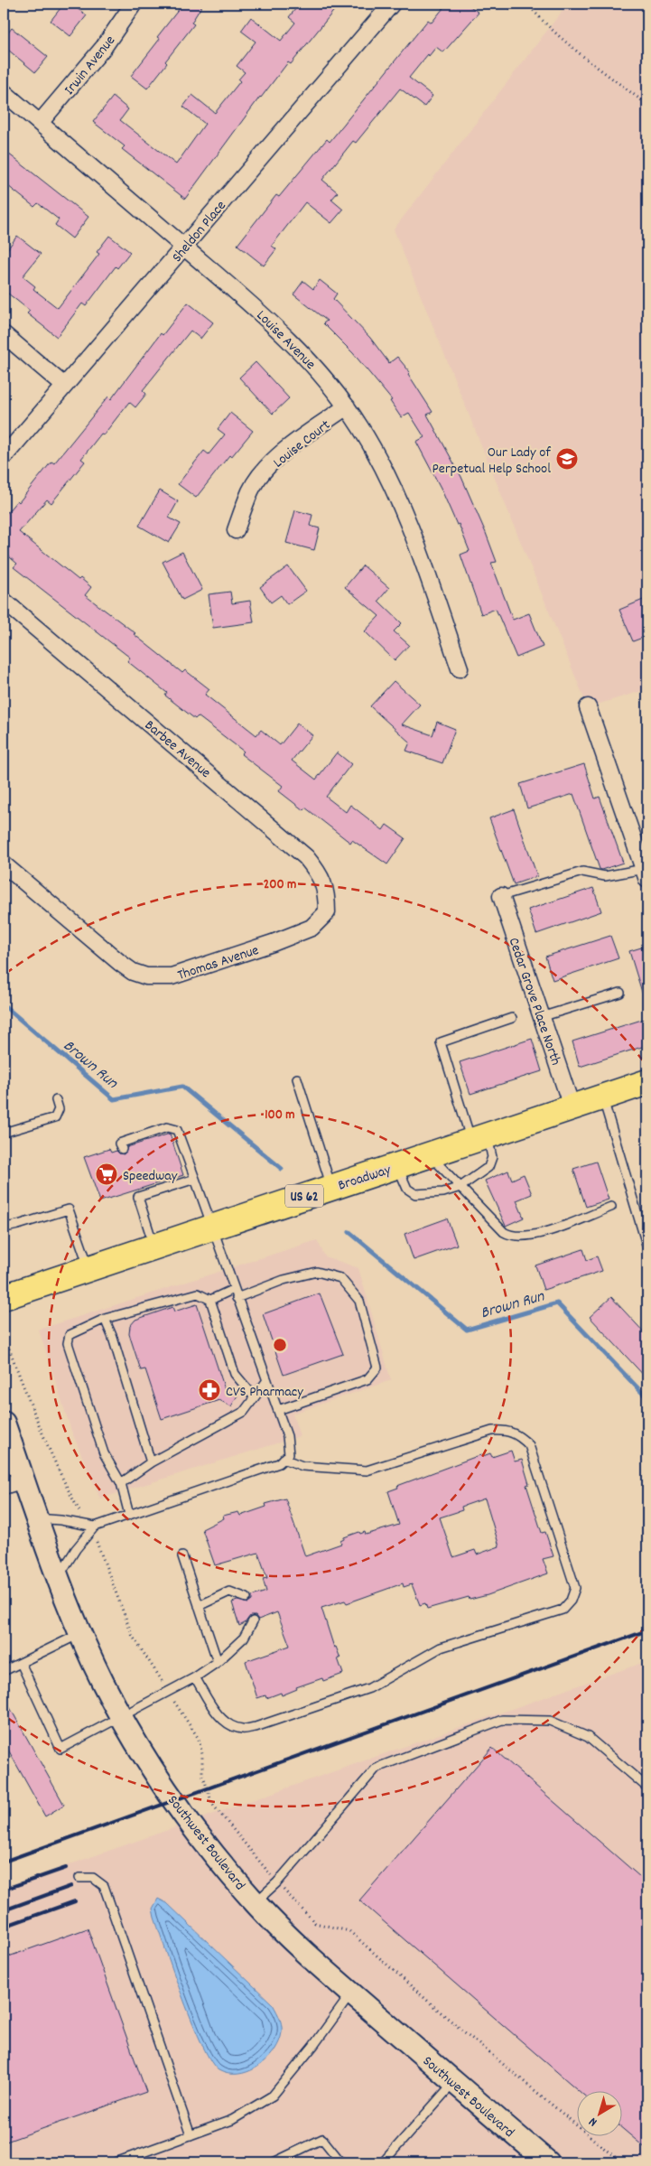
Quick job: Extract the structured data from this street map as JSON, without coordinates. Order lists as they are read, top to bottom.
{
  "streets": {
    "main road": ["Broadway", "US 62"],
    "street": [
      "Irwin Avenue",
      "Sheldon Place",
      "Louise Avenue",
      "Louise Court",
      "Barbee Avenue",
      "Thomas Avenue",
      "Cedar Grove Place North",
      "Southwest Boulevard"
    ]
  },
  "crossings": [
    ["Irwin Avenue", "Louise Avenue"],
    ["Sheldon Place", "Louise Avenue"],
    ["Louise Avenue", "Louise Court"],
    ["Barbee Avenue", "Thomas Avenue"],
    ["Cedar Grove Place North", "Broadway"]
  ],
  "water": ["Brown Run"],
  "places": {
    "school or university": ["Our Lady of Perpetual Help School"],
    "supermarket": ["Speedway"],
    "pharmacy": ["CVS Pharmacy"]
  },
  "north": "bottom left",
  "rings": ["200 m", "100 m"]
}
